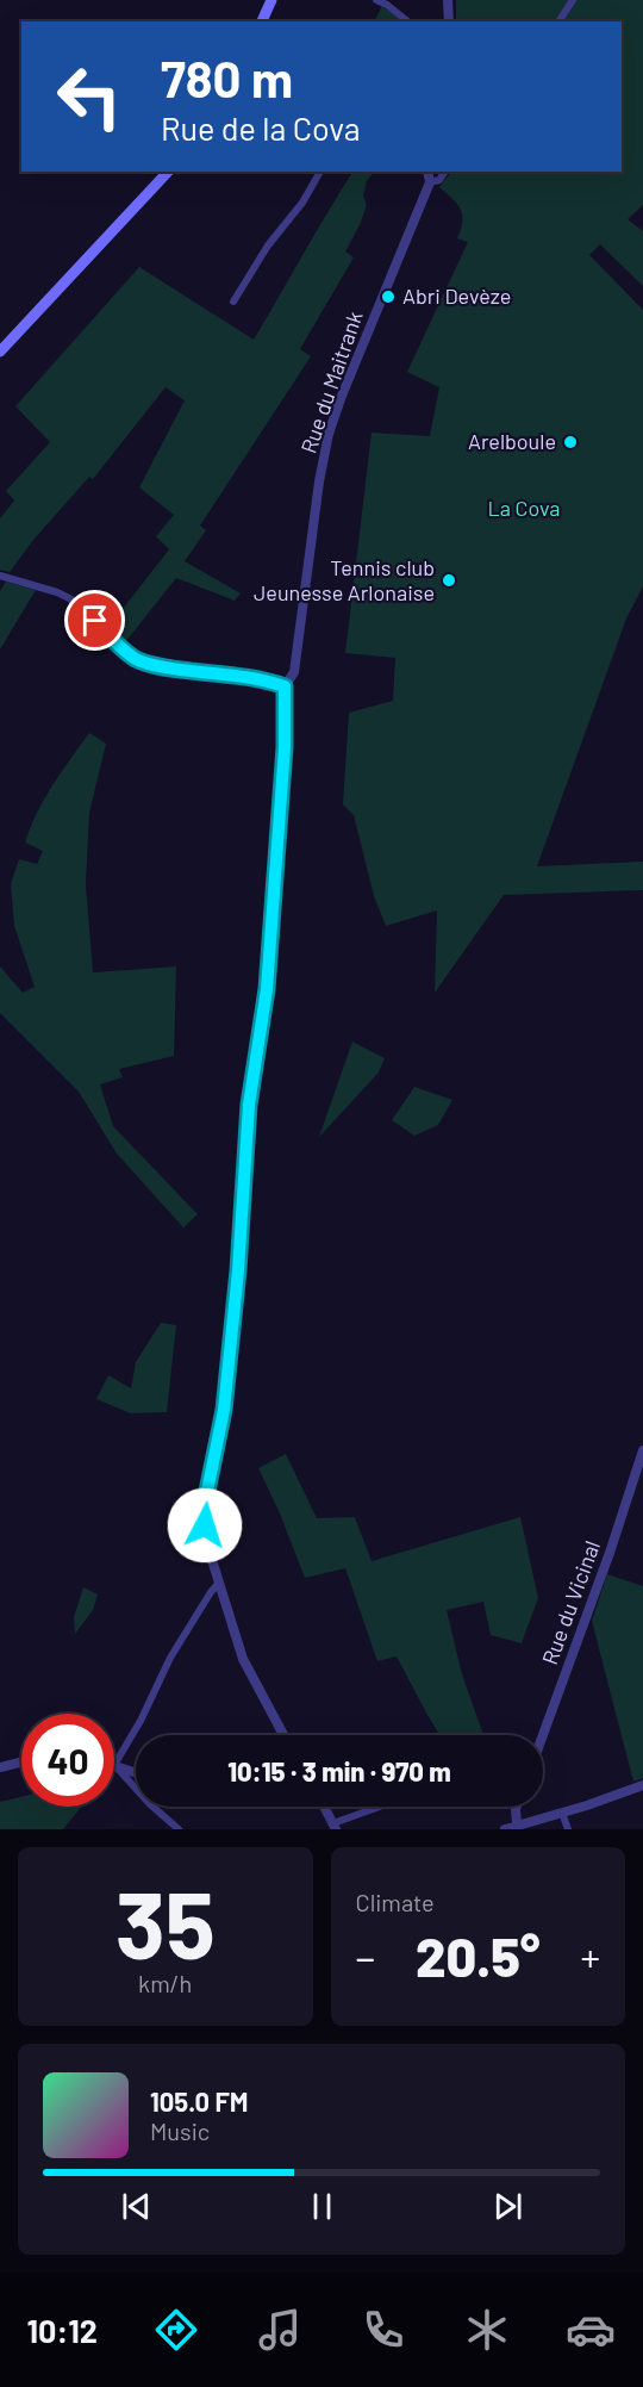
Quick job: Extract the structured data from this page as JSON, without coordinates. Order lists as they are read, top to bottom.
{
  "streets": {
    "street": ["Rue du Maitrank", "Rue du Vicinal"]
  },
  "parks": ["La Cova"],
  "places": ["Abri Devèze", "Arelboule", "Tennis club Jeunesse Arlonaise"],
  "page": {
    "turn": ["780 m", "Rue de la Cova"],
    "limit": "40",
    "trip": "10:15 · 3 min · 970 m",
    "tile": [
      ["35", "km/h"],
      "Climate"
    ],
    "heat": ["−", "20.5°", "+"],
    "song": ["105.0 FM", "Music"],
    "tabs": "10:12"
  }
}
